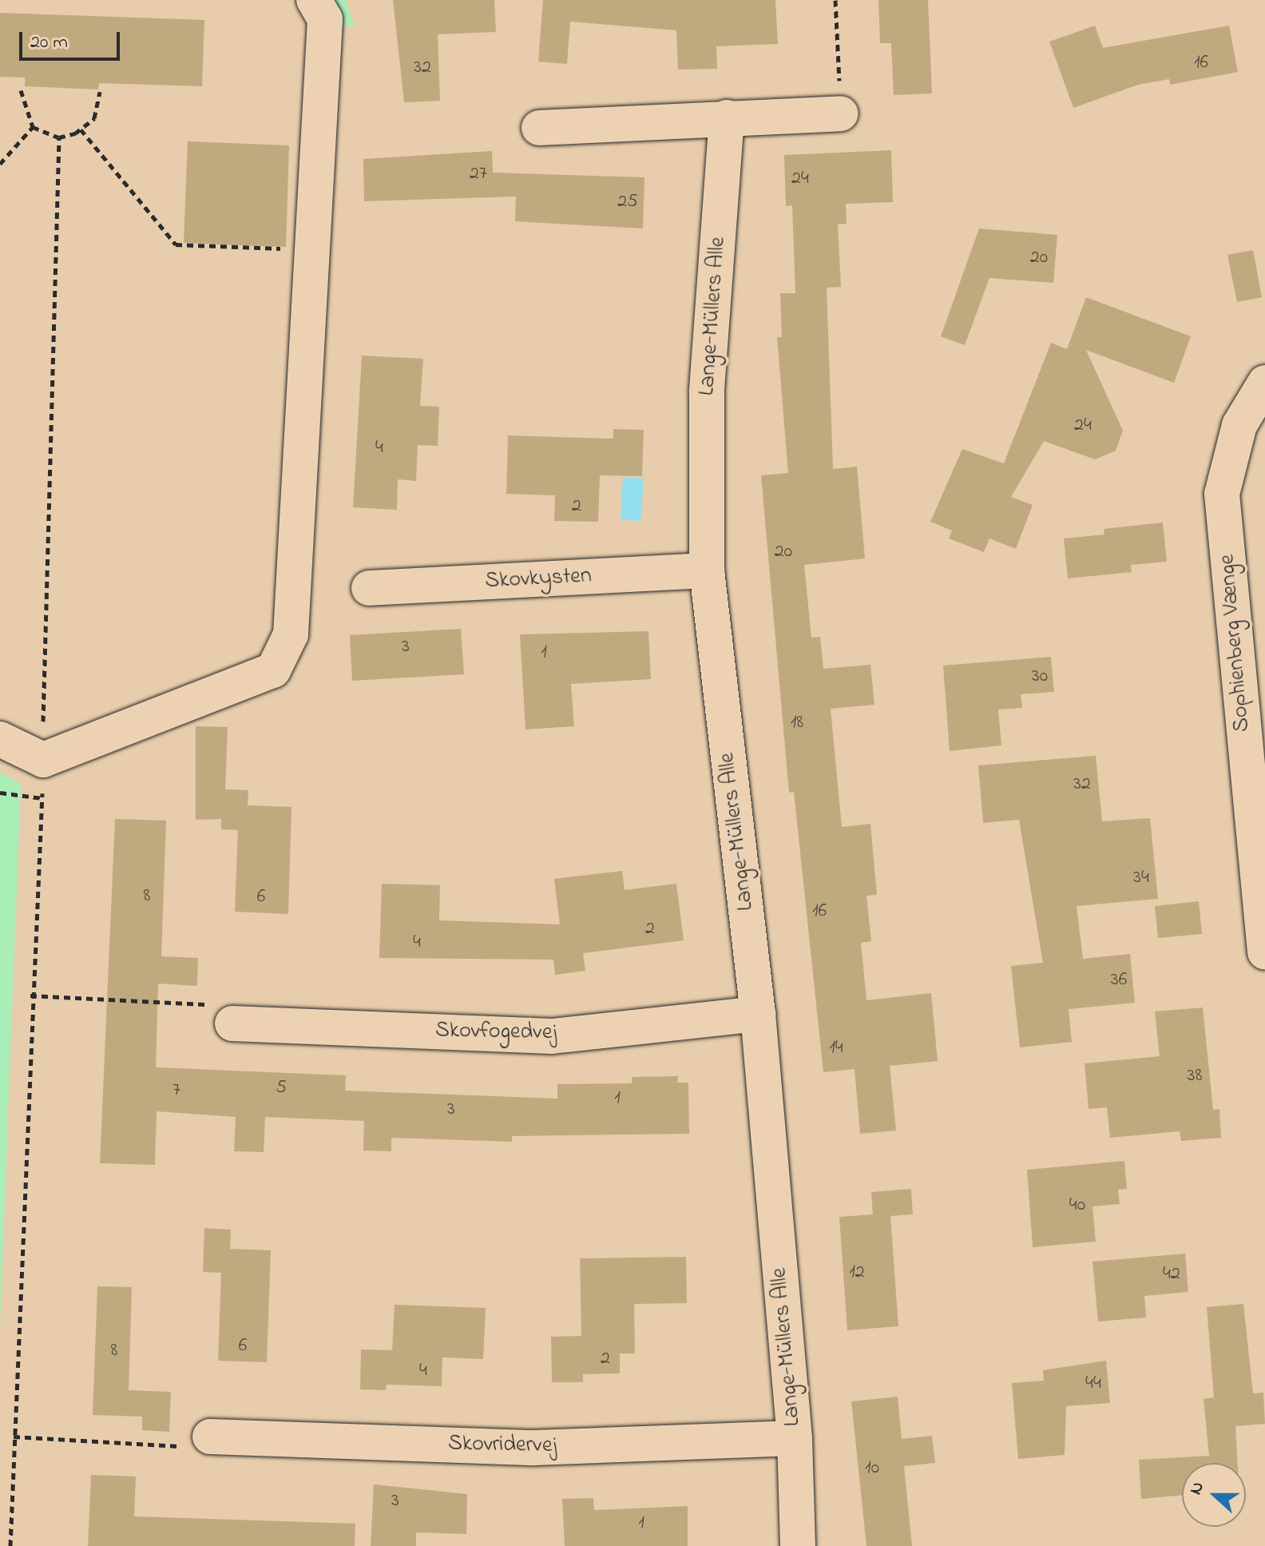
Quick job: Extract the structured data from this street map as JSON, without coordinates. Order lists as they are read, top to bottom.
{
  "streets": {
    "street": [
      "Lange-Müllers Alle",
      "Skovkysten",
      "Sophienberg Vænge",
      "Skovfogedvej",
      "Skovridervej"
    ]
  },
  "crossings": [
    ["Lange-Müllers Alle", "Skovkysten"],
    ["Lange-Müllers Alle", "Skovfogedvej"],
    ["Lange-Müllers Alle", "Skovridervej"]
  ],
  "house_numbers": [
    "16",
    "32",
    "27",
    "24",
    "25",
    "20",
    "24",
    "4",
    "2",
    "20",
    "3",
    "1",
    "30",
    "18",
    "32",
    "34",
    "8",
    "6",
    "16",
    "2",
    "4",
    "36",
    "14",
    "38",
    "5",
    "7",
    "1",
    "3",
    "40",
    "12",
    "42",
    "6",
    "8",
    "2",
    "4",
    "44",
    "10",
    "3",
    "1"
  ],
  "scale_bar": "20 m",
  "north": "left"
}
